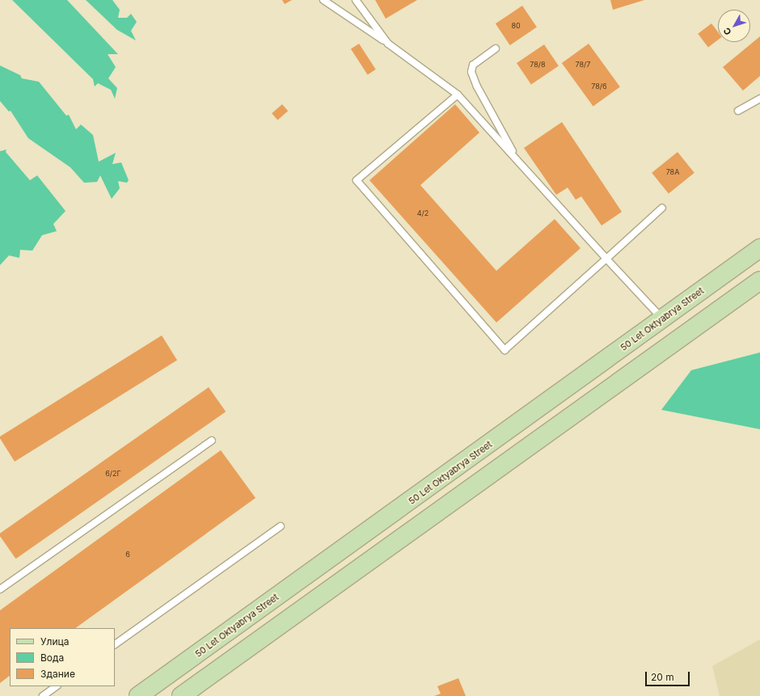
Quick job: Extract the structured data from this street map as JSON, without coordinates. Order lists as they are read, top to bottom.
{
  "streets": {
    "main road": ["50 Let Oktyabrya Street"]
  },
  "house_numbers": [
    "80",
    "78/8",
    "78/7",
    "78/6",
    "78А",
    "4/2",
    "6/2Г",
    "6"
  ],
  "legend": ["Улица", "Вода", "Здание"],
  "scale_bar": "20 m",
  "north": "bottom left"
}
